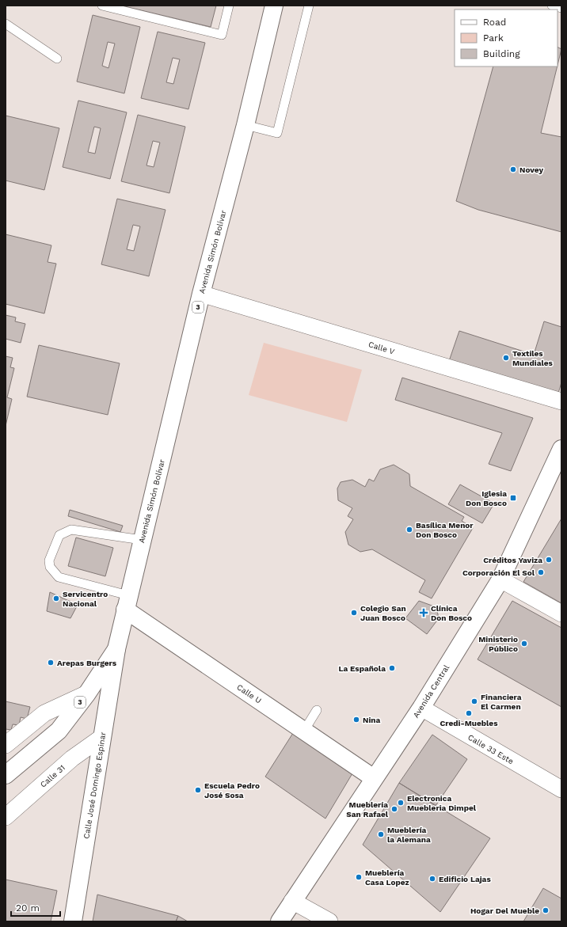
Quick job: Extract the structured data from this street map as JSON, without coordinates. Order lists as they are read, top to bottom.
{
  "streets": {
    "main road": [
      "Avenida Simón Bolívar",
      "3",
      "Avenida Central",
      "Calle U",
      "Calle José Domingo Espinar"
    ],
    "street": ["Calle V", "Calle 33 Este", "Calle 31"]
  },
  "crossings": [
    ["Avenida Simón Bolívar", "3"],
    ["Avenida Simón Bolívar", "Calle V"],
    ["Avenida Simón Bolívar", "Calle U"],
    ["3", "Calle U"],
    ["3", "Calle José Domingo Espinar"],
    ["Avenida Central", "Calle U"],
    ["Avenida Central", "Calle 33 Este"],
    ["Calle 31", "Calle José Domingo Espinar"]
  ],
  "places": {
    "other": [
      "Novey",
      "Textiles Mundiales",
      "Basílica Menor Don Bosco",
      "Créditos Yaviza",
      "Corporación El Sol",
      "Servicentro Nacional",
      "Colegio San Juan Bosco",
      "Ministerio Público",
      "Arepas Burgers",
      "La Española",
      "Financiera El Carmen",
      "Credi-Muebles",
      "Nina",
      "Escuela Pedro José Sosa",
      "Electronica Muebleria Dimpel",
      "Mueblería San Rafael",
      "Mueblería la Alemana",
      "Mueblería Casa Lopez",
      "Edificio Lajas",
      "Hogar Del Mueble"
    ],
    "transit": ["Iglesia Don Bosco"],
    "health": ["Clínica Don Bosco"]
  },
  "legend": ["Road", "Park", "Building"],
  "scale_bar": "20 m"
}
